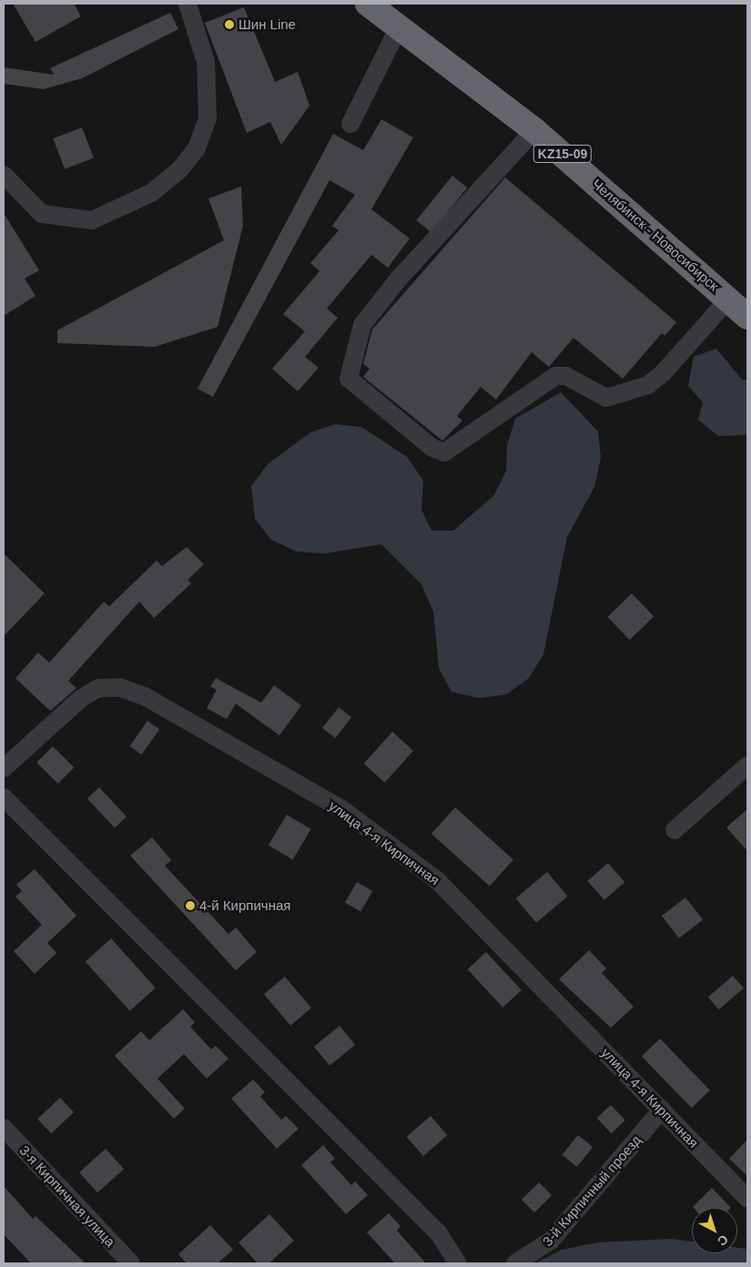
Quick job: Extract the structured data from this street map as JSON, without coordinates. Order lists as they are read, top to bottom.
{
  "streets": {
    "highway": ["KZ15-09", "Челябинск - Новосибирск"],
    "street": ["улица 4-я Кирпичная", "3-й Кирпичный проезд", "3-я Кирпичная улица"]
  },
  "crossings": [
    ["улица 4-я Кирпичная", "3-й Кирпичный проезд"]
  ],
  "places": ["Шин Line", "4-й Кирпичная"],
  "north": "bottom right"
}
